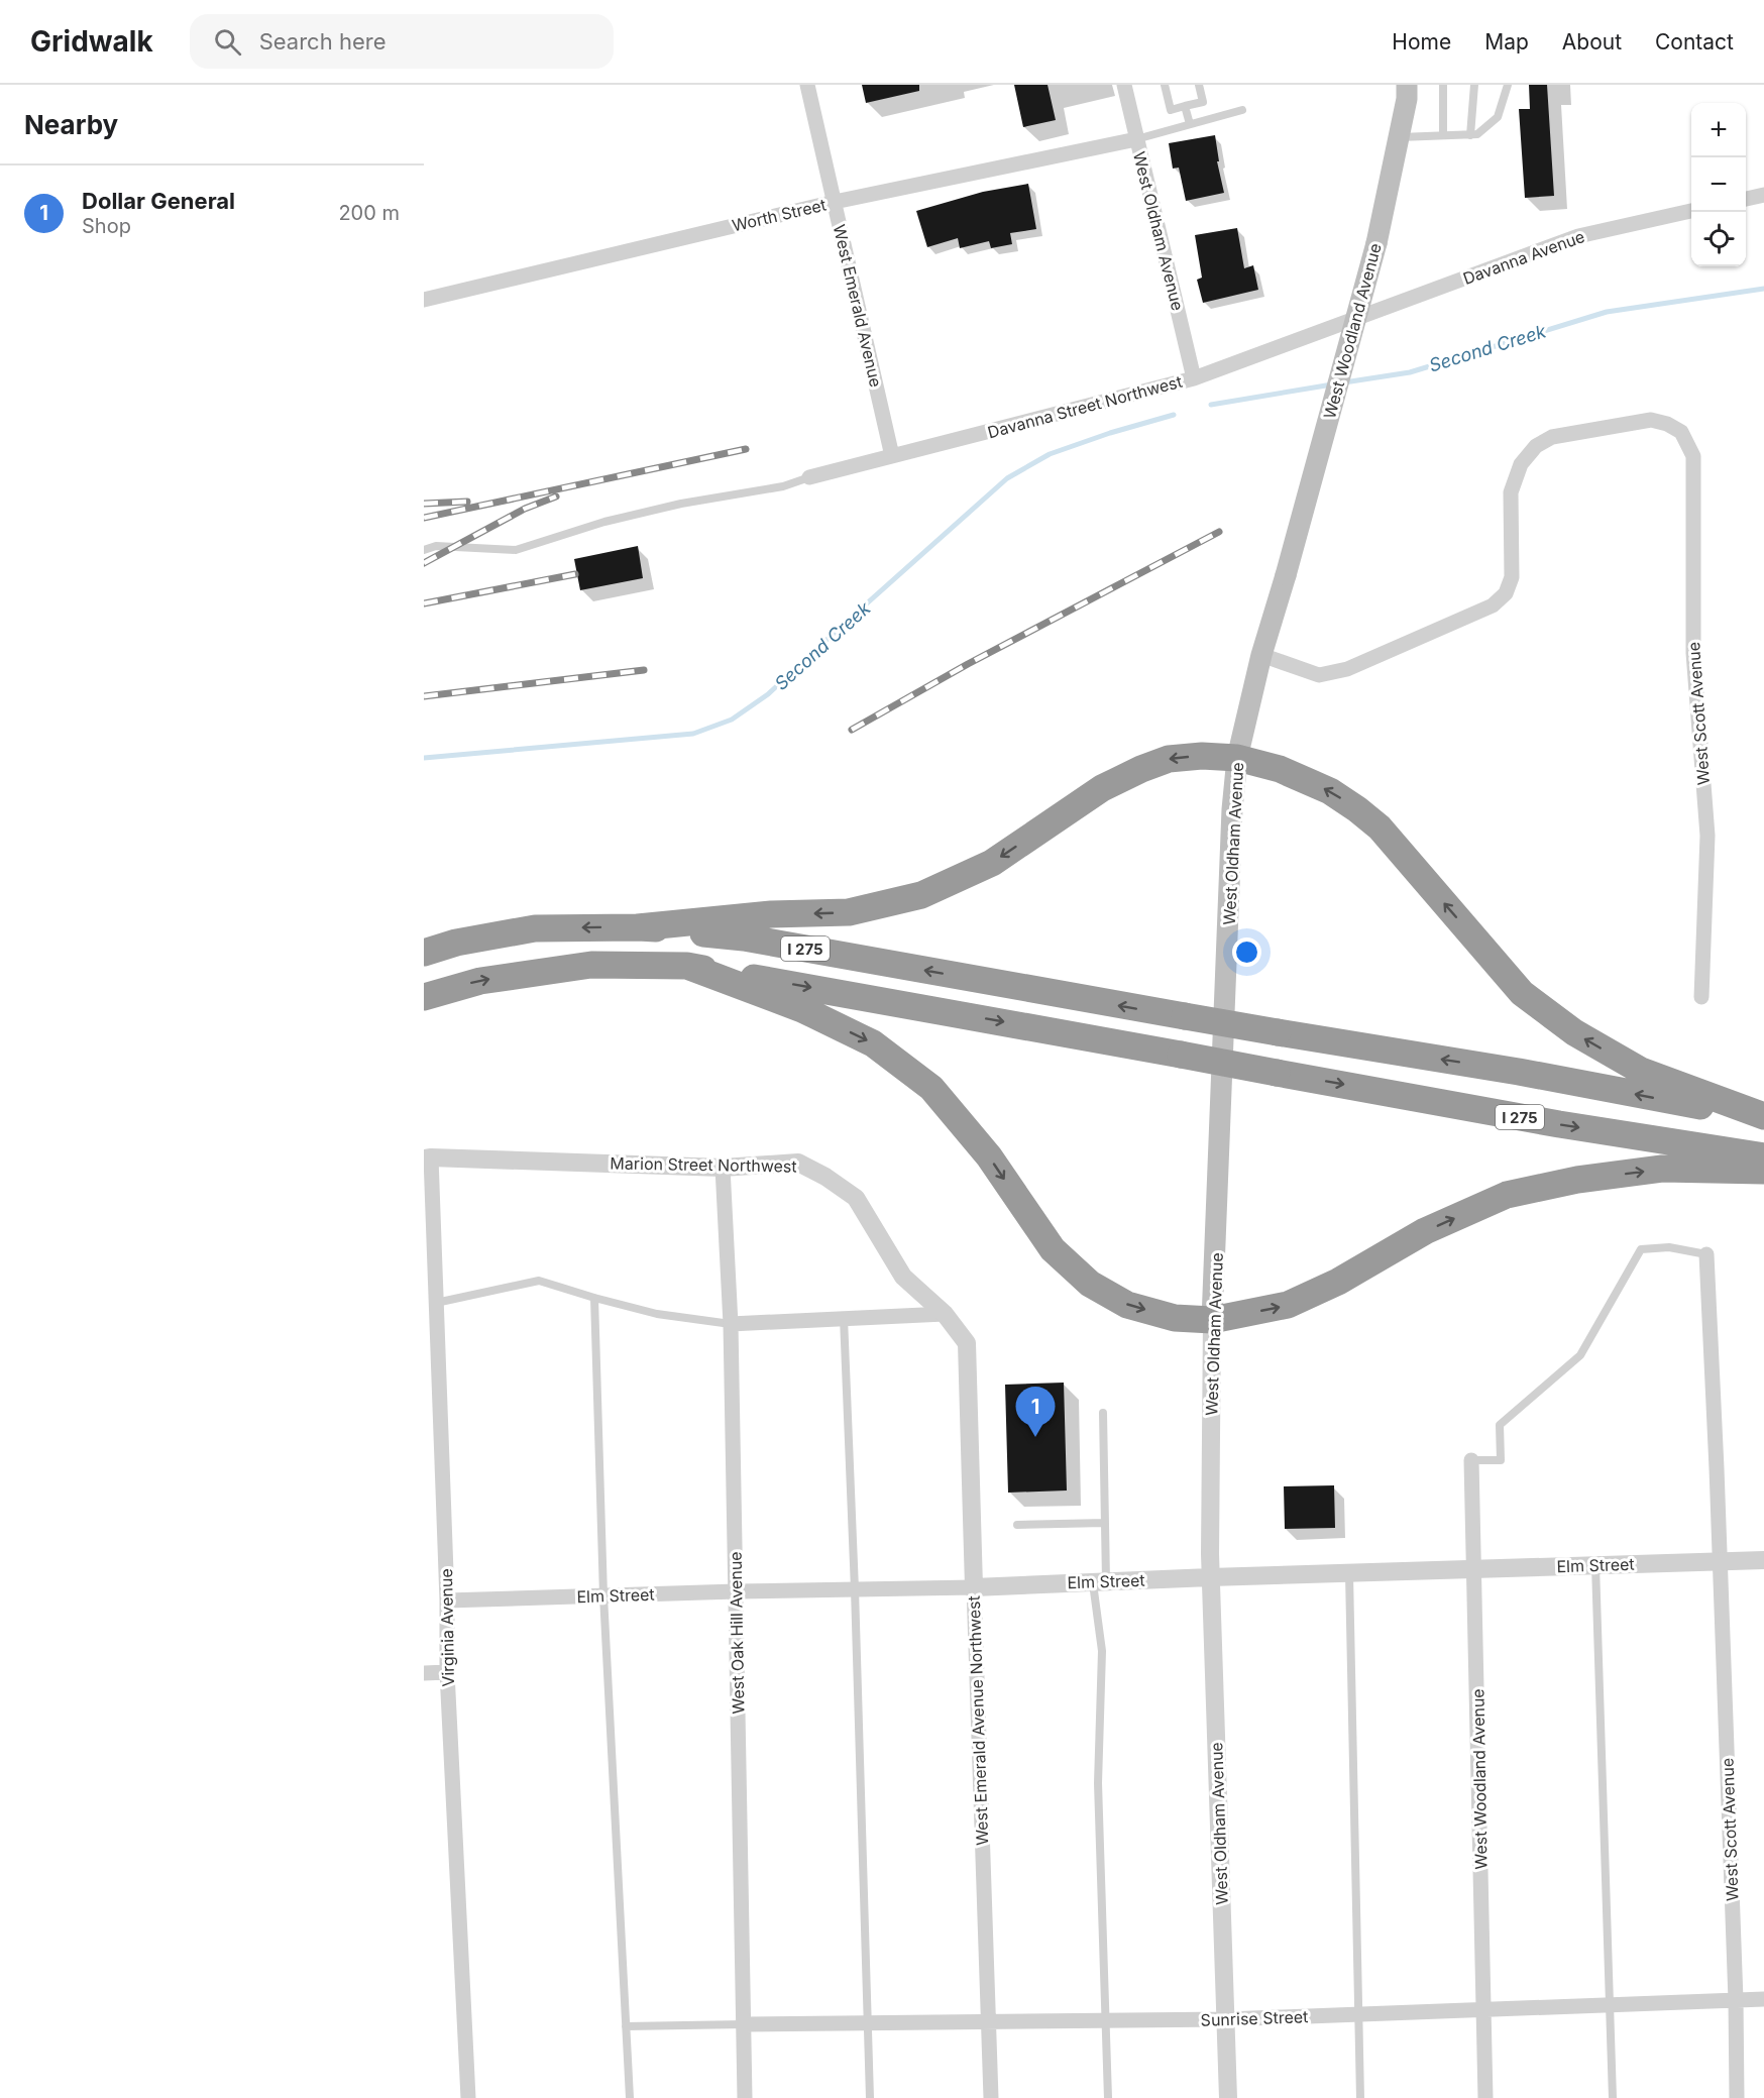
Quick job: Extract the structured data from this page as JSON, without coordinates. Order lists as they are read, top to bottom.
{
  "streets": {
    "highway": ["I 275"],
    "main road": ["West Oldham Avenue", "West Woodland Avenue"],
    "street": [
      "Worth Street",
      "Davanna Avenue",
      "West Emerald Avenue",
      "Davanna Street Northwest",
      "West Scott Avenue",
      "Marion Street Northwest",
      "Elm Street",
      "Virginia Avenue",
      "West Oak Hill Avenue",
      "West Emerald Avenue Northwest",
      "Sunrise Street"
    ]
  },
  "crossings": [
    ["Worth Street", "West Oldham Avenue"],
    ["Worth Street", "West Emerald Avenue"],
    ["West Oldham Avenue", "West Woodland Avenue"],
    ["West Oldham Avenue", "Davanna Street Northwest"],
    ["West Oldham Avenue", "West Scott Avenue"],
    ["West Oldham Avenue", "Elm Street"],
    ["West Oldham Avenue", "Sunrise Street"],
    ["Davanna Avenue", "Davanna Street Northwest"],
    ["West Emerald Avenue", "Davanna Street Northwest"],
    ["West Woodland Avenue", "Elm Street"],
    ["West Woodland Avenue", "Sunrise Street"],
    ["West Scott Avenue", "Elm Street"],
    ["West Scott Avenue", "Sunrise Street"],
    ["Marion Street Northwest", "Virginia Avenue"],
    ["Marion Street Northwest", "West Oak Hill Avenue"],
    ["Marion Street Northwest", "West Emerald Avenue Northwest"],
    ["Elm Street", "Virginia Avenue"],
    ["Elm Street", "West Oak Hill Avenue"],
    ["Elm Street", "West Emerald Avenue Northwest"],
    ["West Oak Hill Avenue", "Sunrise Street"],
    ["West Emerald Avenue Northwest", "Sunrise Street"]
  ],
  "water": ["Second Creek"],
  "page": {
    "header": "Gridwalk",
    "search": "Search here",
    "nav": [
      "Home",
      "Map",
      "About",
      "Contact"
    ],
    "heading": "Nearby",
    "map_buttons": ["+", "−"],
    "list": [
      {
        "mark": "1",
        "name": "Dollar General",
        "note": "Shop",
        "value": "200 m"
      }
    ],
    "pins": "1"
  }
}
